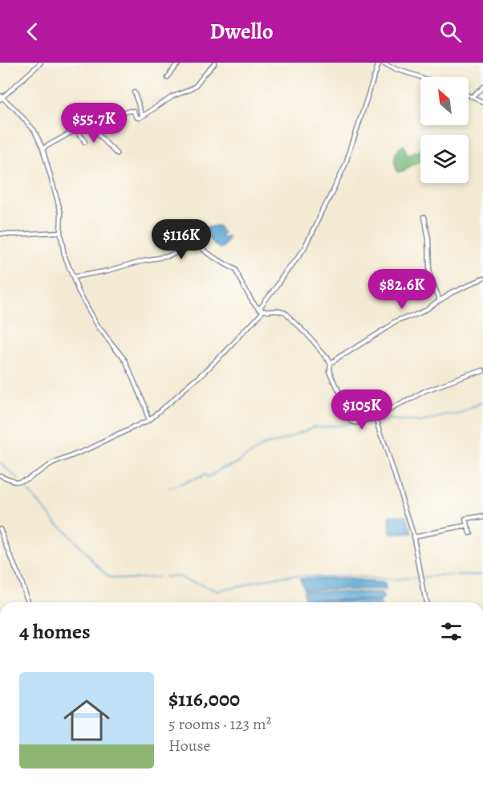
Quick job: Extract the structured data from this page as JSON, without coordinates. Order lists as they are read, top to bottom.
{
  "north": "top left",
  "page": {
    "header": "Dwello",
    "price": [
      "$55.7K",
      "$116K",
      "$82.6K",
      "$105K"
    ],
    "heading": "4 homes",
    "list": [
      {
        "name": "$116,000",
        "note": "5 rooms · 123 m² · House"
      }
    ]
  }
}
